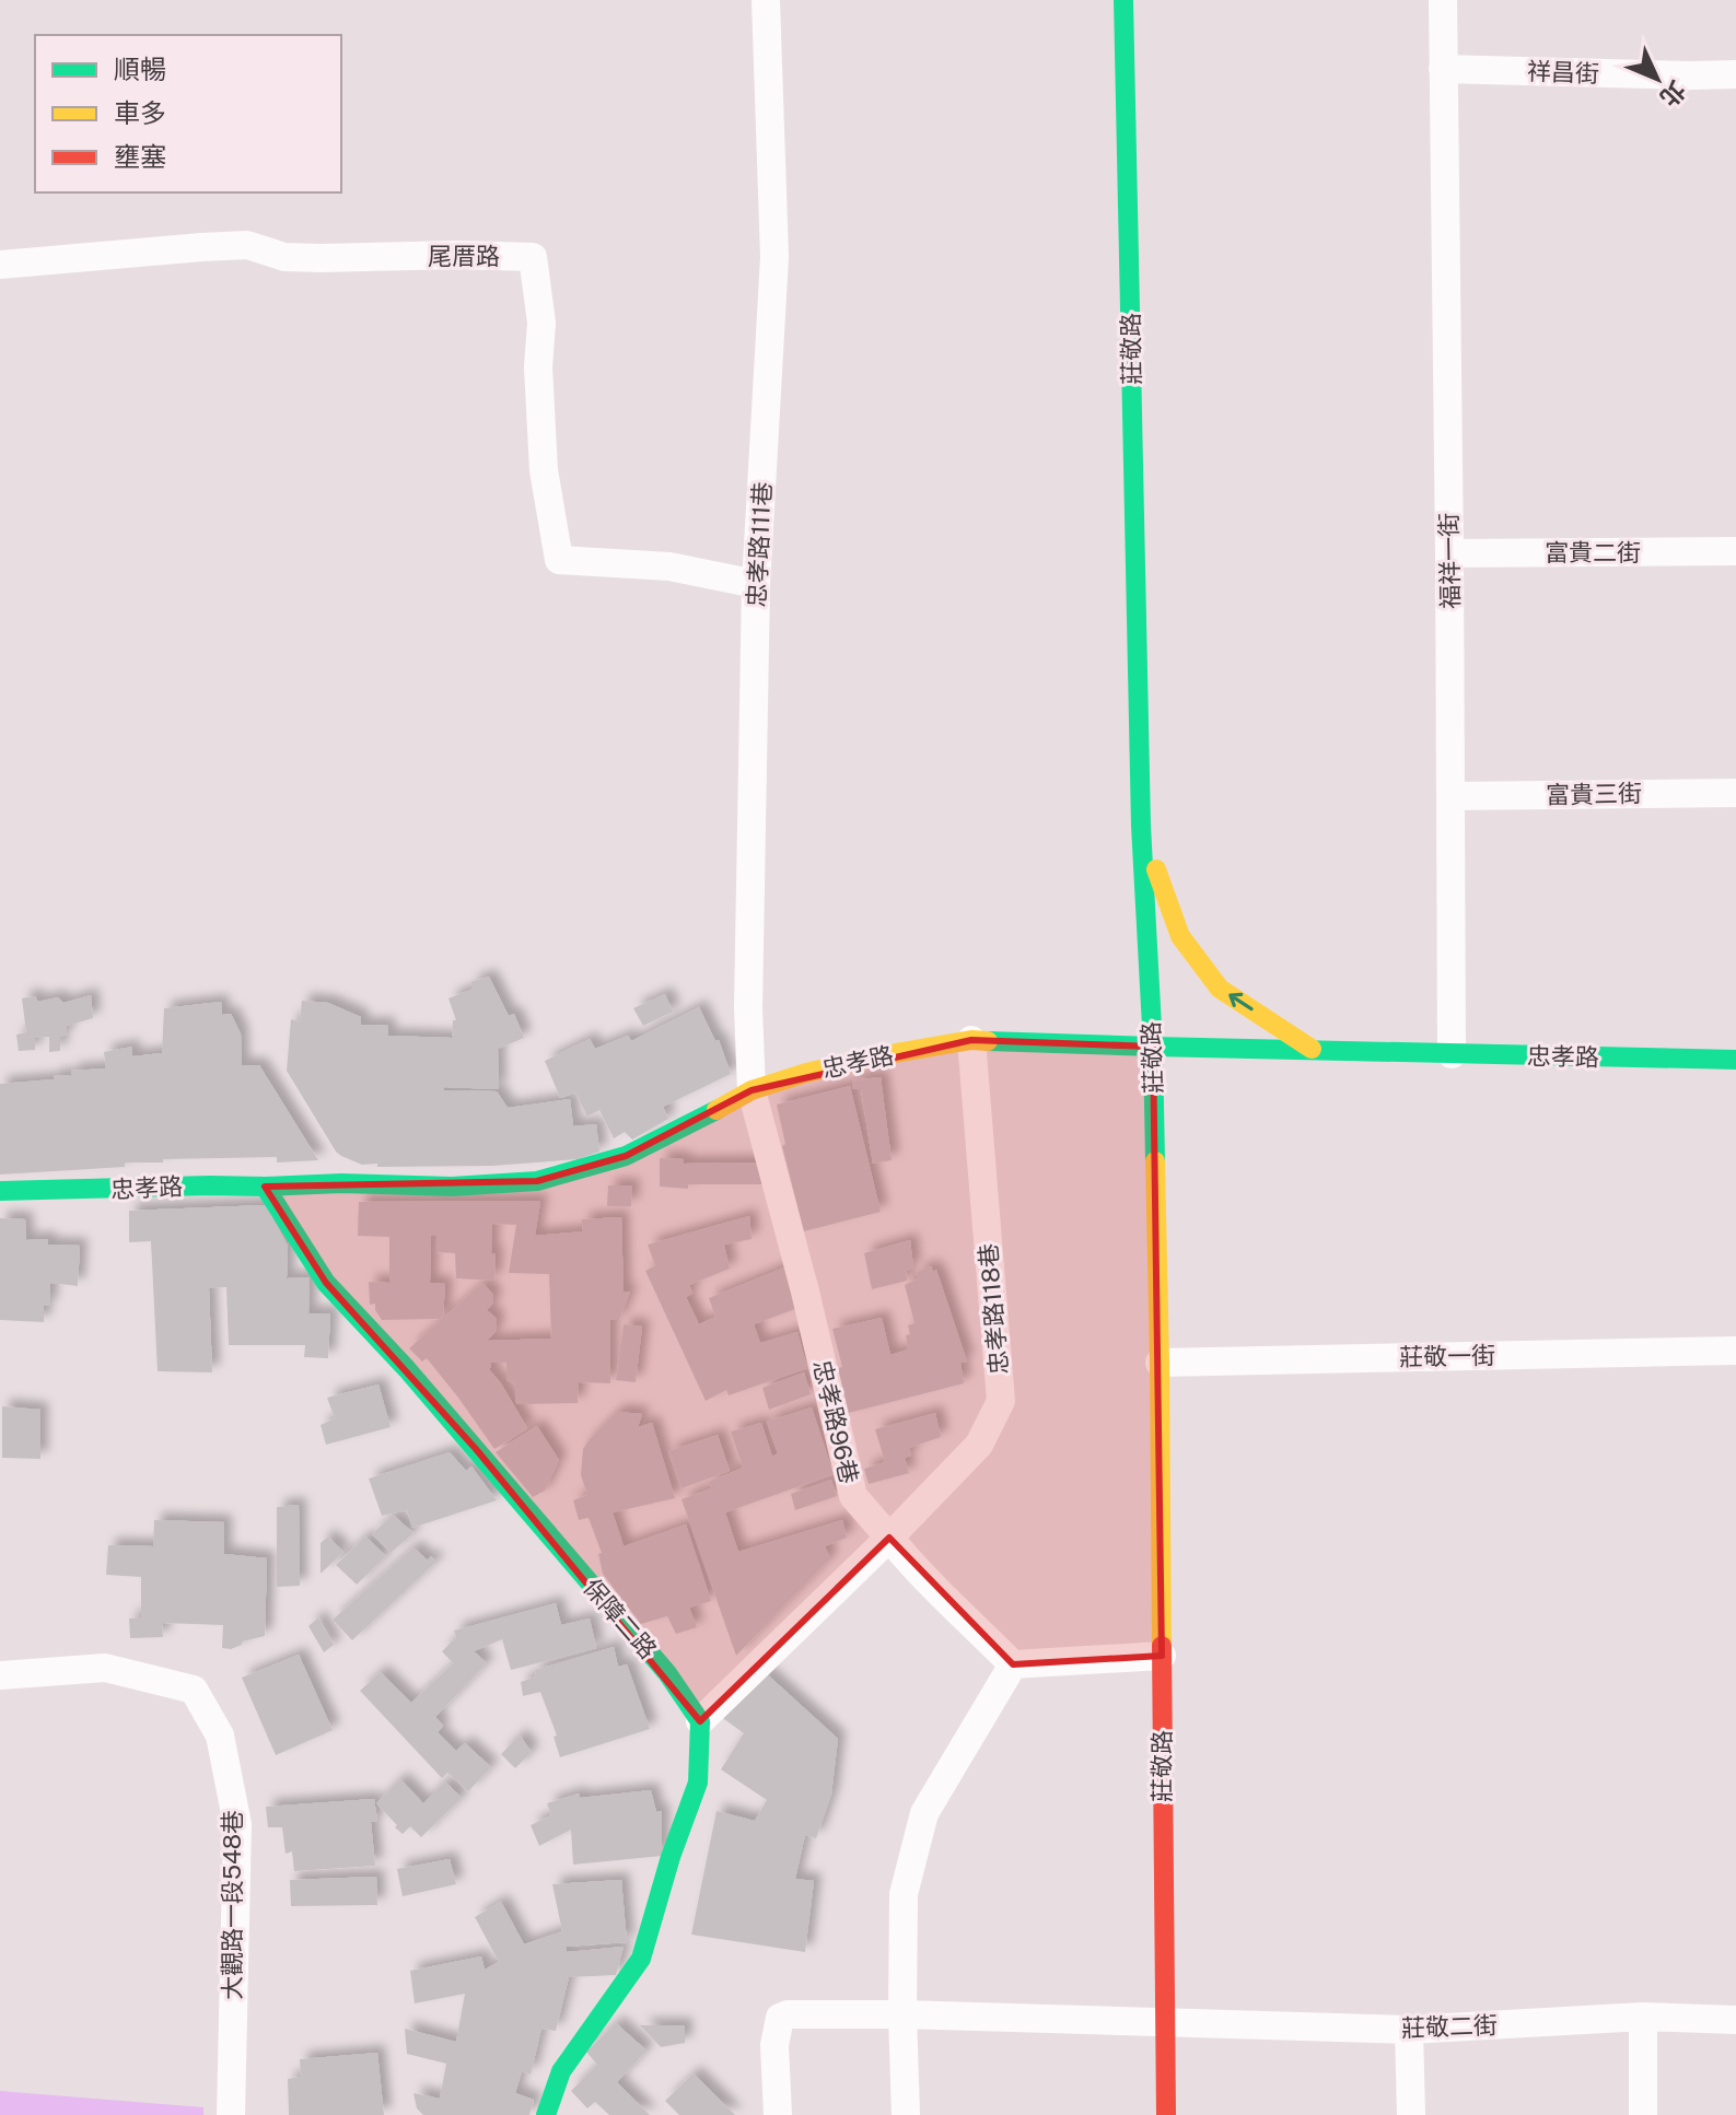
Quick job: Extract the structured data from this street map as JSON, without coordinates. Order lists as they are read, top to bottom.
{
  "streets": {
    "street": [
      "祥昌街",
      "尾厝路",
      "莊敬路",
      "忠孝路111巷",
      "富貴二街",
      "福祥一街",
      "富貴三街",
      "忠孝路",
      "忠孝路118巷",
      "莊敬一街",
      "忠孝路96巷",
      "保障二路",
      "大觀路一段548巷",
      "莊敬二街"
    ]
  },
  "crossings": [
    ["祥昌街", "福祥一街"],
    ["尾厝路", "忠孝路111巷"],
    ["莊敬路", "忠孝路"],
    ["莊敬路", "莊敬一街"],
    ["莊敬路", "莊敬二街"],
    ["忠孝路111巷", "忠孝路"],
    ["忠孝路111巷", "忠孝路96巷"],
    ["富貴二街", "福祥一街"],
    ["福祥一街", "富貴三街"],
    ["福祥一街", "忠孝路"],
    ["忠孝路", "忠孝路118巷"],
    ["忠孝路", "忠孝路96巷"],
    ["忠孝路", "保障二路"],
    ["忠孝路118巷", "忠孝路96巷"]
  ],
  "legend": ["順暢", "車多", "壅塞"],
  "north": "bottom right"
}
